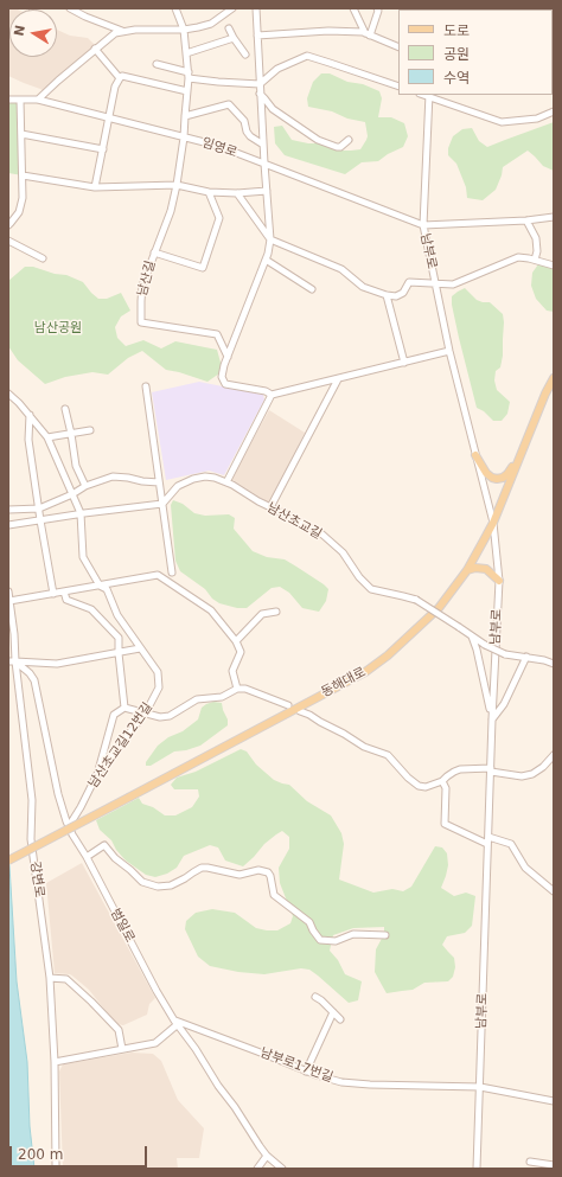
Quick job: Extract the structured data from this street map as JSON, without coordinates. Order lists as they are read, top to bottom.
{
  "streets": {
    "main road": ["동해대로"],
    "street": [
      "임영로",
      "남부로",
      "남산길",
      "남산초교길",
      "남산초교길12번길",
      "강변로",
      "범일로",
      "남부로17번길"
    ]
  },
  "crossings": [
    ["임영로", "남부로"],
    ["임영로", "남산길"],
    ["남부로", "동해대로"],
    ["남부로", "남부로17번길"],
    ["남산초교길12번길", "범일로"],
    ["범일로", "남부로17번길"]
  ],
  "parks": ["남산공원"],
  "legend": ["도로", "공원", "수역"],
  "scale_bar": "200 m",
  "north": "left"
}
